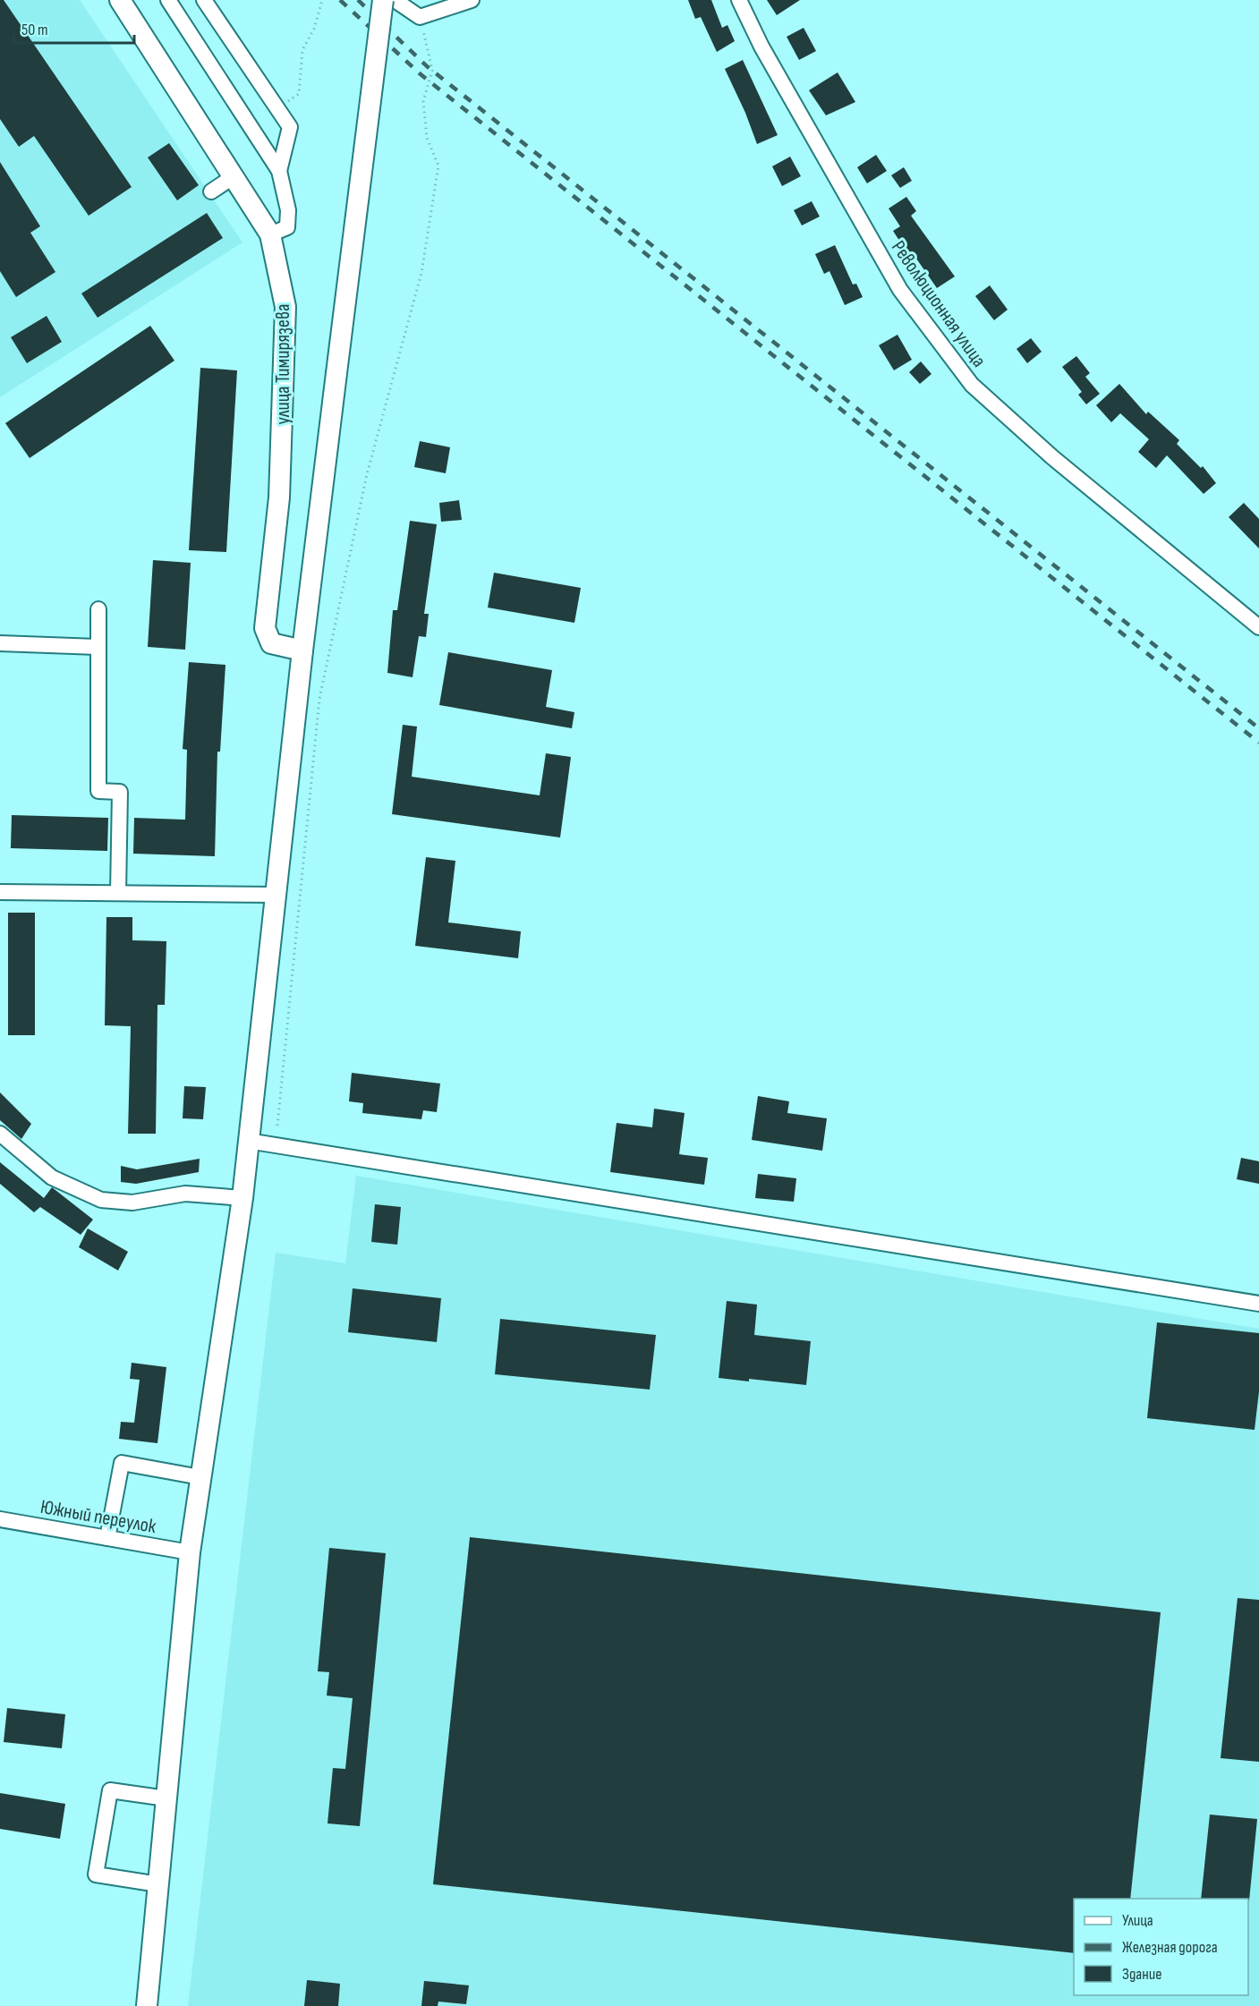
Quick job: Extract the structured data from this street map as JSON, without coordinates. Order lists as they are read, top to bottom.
{
  "streets": {
    "main road": ["улица Тимирязева"],
    "street": ["Революционная улица", "Южный переулок"]
  },
  "legend": ["Улица", "Железная дорога", "Здание"],
  "scale_bar": "50 m"
}
